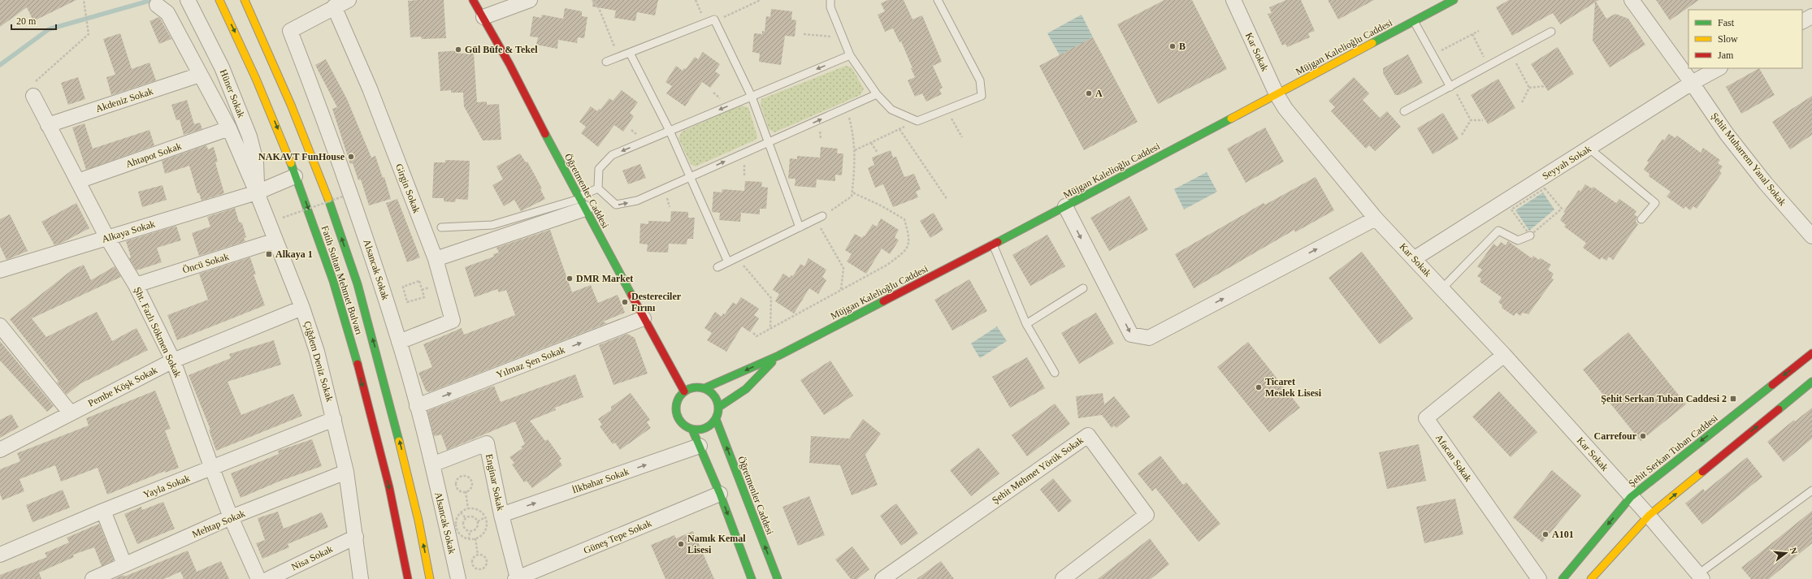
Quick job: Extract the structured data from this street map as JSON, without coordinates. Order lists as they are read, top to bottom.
{
  "streets": {
    "main road": [
      "Müjgan Kalelioğlu Caddesi",
      "Öğretmenler Caddesi",
      "Fatih Sultan Mehmet Bulvarı",
      "Şehit Serkan Tuban Caddesi"
    ],
    "street": [
      "Kar Sokak",
      "Hüner Sokak",
      "Akdeniz Sokak",
      "Ahtapot Sokak",
      "Şehit Muharrem Yanal Sokak",
      "Seyyah Sokak",
      "Girgin Sokak",
      "Alkaya Sokak",
      "Öncü Sokak",
      "Alsancak Sokak",
      "Şht. Fazlı Sökmen Sokak",
      "Çiğdem Deniz Sokak",
      "Yılmaz Şen Sokak",
      "Pembe Köşk Sokak",
      "Afacan Sokak",
      "Şehit Mehmet Yörük Sokak",
      "İlkbahar Sokak",
      "Enginar Sokak",
      "Yayla Sokak",
      "Mehtap Sokak",
      "Güneş Tepe Sokak",
      "Nisa Sokak"
    ]
  },
  "crossings": [
    ["Müjgan Kalelioğlu Caddesi", "Kar Sokak"],
    ["Müjgan Kalelioğlu Caddesi", "Öğretmenler Caddesi"],
    ["Kar Sokak", "Seyyah Sokak"],
    ["Kar Sokak", "Şehit Serkan Tuban Caddesi"],
    ["Kar Sokak", "Afacan Sokak"],
    ["Hüner Sokak", "Alkaya Sokak"],
    ["Hüner Sokak", "Çiğdem Deniz Sokak"],
    ["Akdeniz Sokak", "Şht. Fazlı Sökmen Sokak"],
    ["Akdeniz Sokak", "Çiğdem Deniz Sokak"],
    ["Ahtapot Sokak", "Şht. Fazlı Sökmen Sokak"],
    ["Ahtapot Sokak", "Çiğdem Deniz Sokak"],
    ["Şehit Muharrem Yanal Sokak", "Seyyah Sokak"],
    ["Girgin Sokak", "Alsancak Sokak"],
    ["Öğretmenler Caddesi", "Yılmaz Şen Sokak"],
    ["Alkaya Sokak", "Şht. Fazlı Sökmen Sokak"],
    ["Alkaya Sokak", "Çiğdem Deniz Sokak"],
    ["Öncü Sokak", "Şht. Fazlı Sökmen Sokak"],
    ["Öncü Sokak", "Çiğdem Deniz Sokak"],
    ["Alsancak Sokak", "Yılmaz Şen Sokak"],
    ["Alsancak Sokak", "Enginar Sokak"],
    ["Şht. Fazlı Sökmen Sokak", "Pembe Köşk Sokak"],
    ["Şht. Fazlı Sökmen Sokak", "Yayla Sokak"],
    ["Şht. Fazlı Sökmen Sokak", "Mehtap Sokak"],
    ["Çiğdem Deniz Sokak", "Pembe Köşk Sokak"],
    ["Çiğdem Deniz Sokak", "Yayla Sokak"],
    ["Çiğdem Deniz Sokak", "Mehtap Sokak"],
    ["Çiğdem Deniz Sokak", "Nisa Sokak"],
    ["İlkbahar Sokak", "Enginar Sokak"],
    ["Enginar Sokak", "Güneş Tepe Sokak"]
  ],
  "one_way": ["İlkbahar Sokak"],
  "places": {
    "other": [
      "B",
      "Gül Büfe & Tekel",
      "A",
      "NAKAVT FunHouse",
      "DMR Market",
      "Destereciler Fırını",
      "Ticaret Meslek Lisesi",
      "Carrefour",
      "A101",
      "Namık Kemal Lisesi"
    ],
    "transit": ["Alkaya 1", "Şehit Serkan Tuban Caddesi 2"]
  },
  "legend": ["Fast", "Slow", "Jam"],
  "scale_bar": "20 m",
  "north": "right"
}
